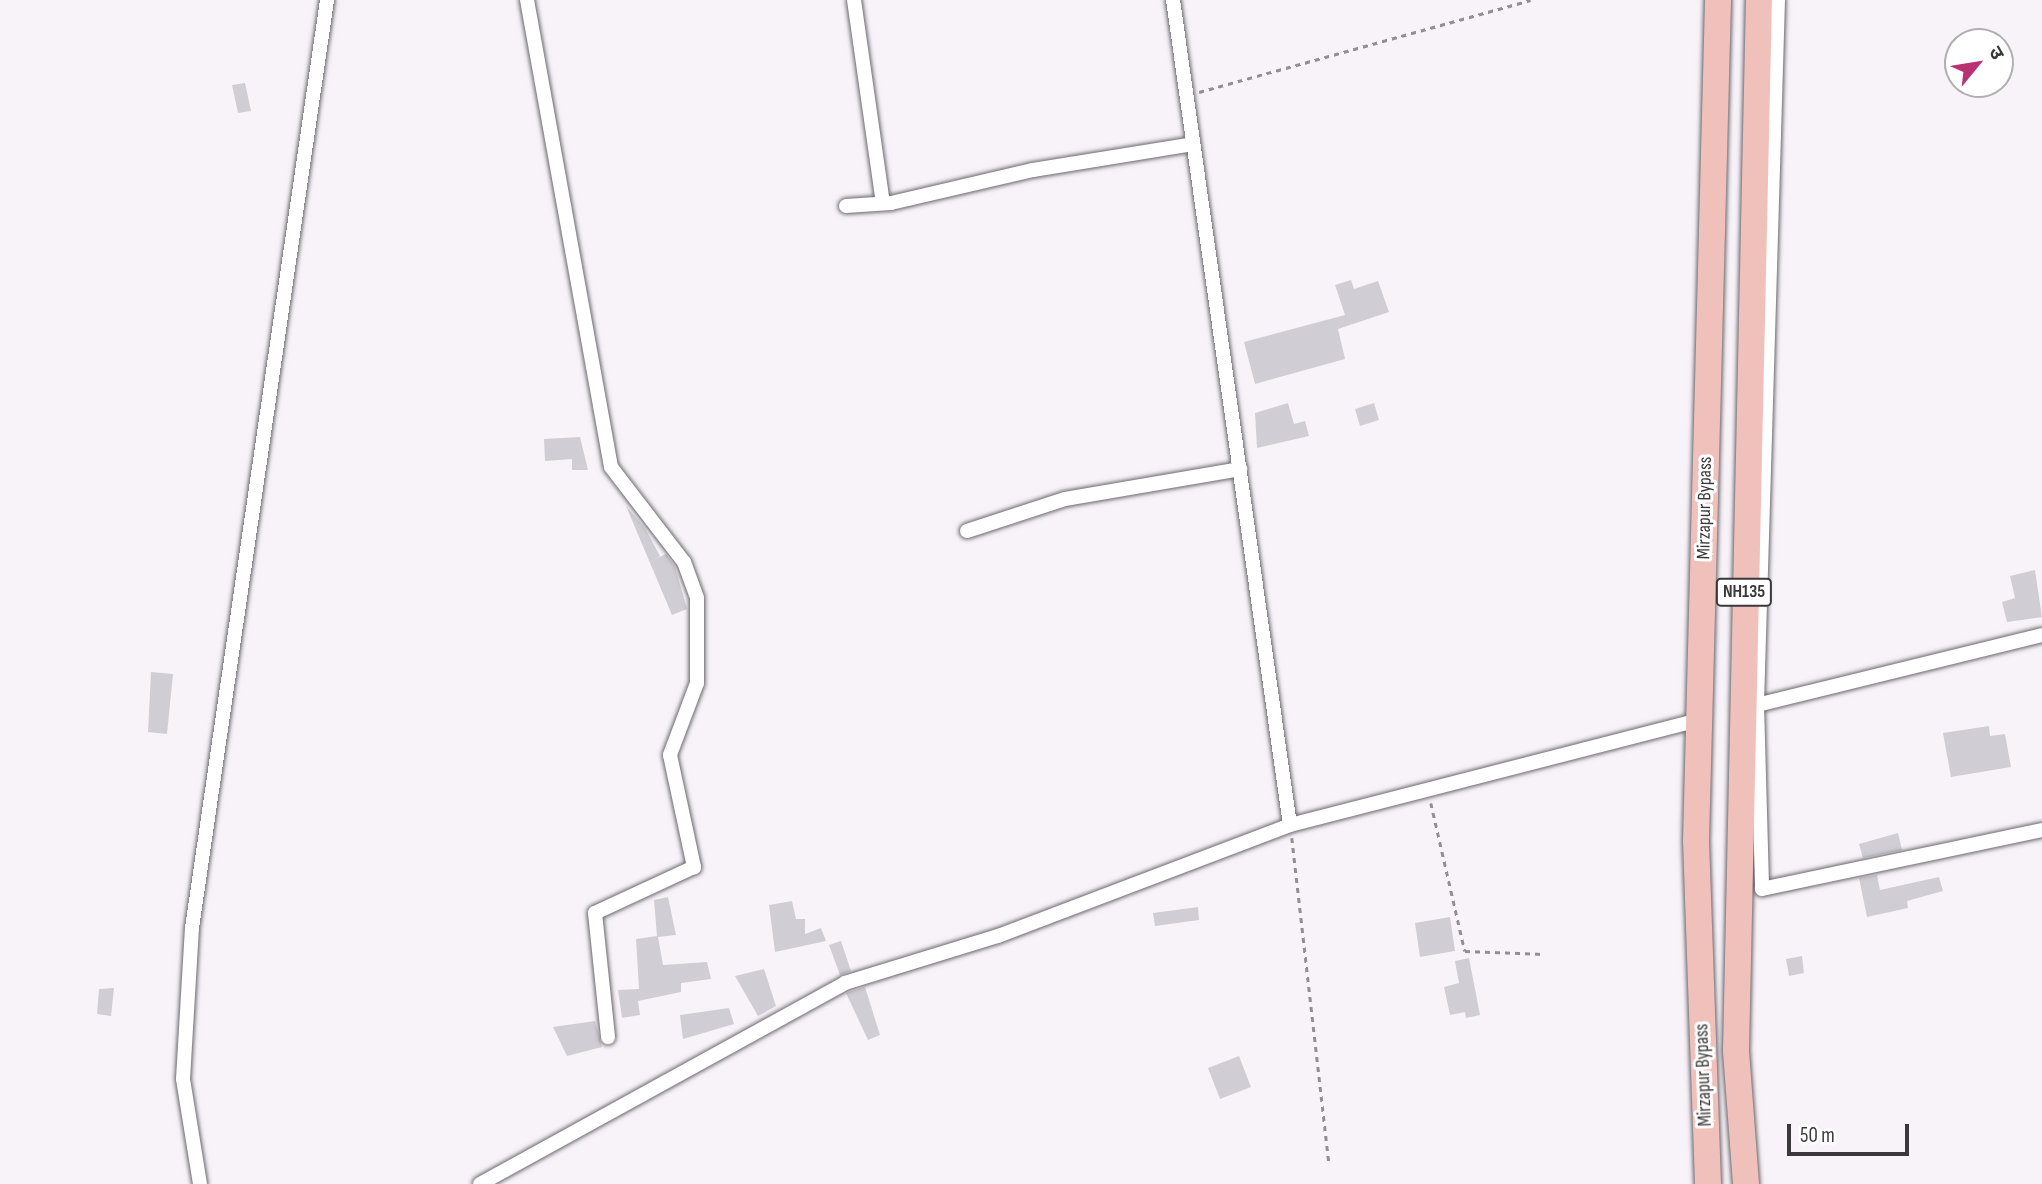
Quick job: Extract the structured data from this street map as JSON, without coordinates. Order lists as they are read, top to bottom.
{
  "streets": {
    "highway": ["Mirzapur Bypass", "NH135"]
  },
  "scale_bar": "50 m",
  "north": "top right"
}
